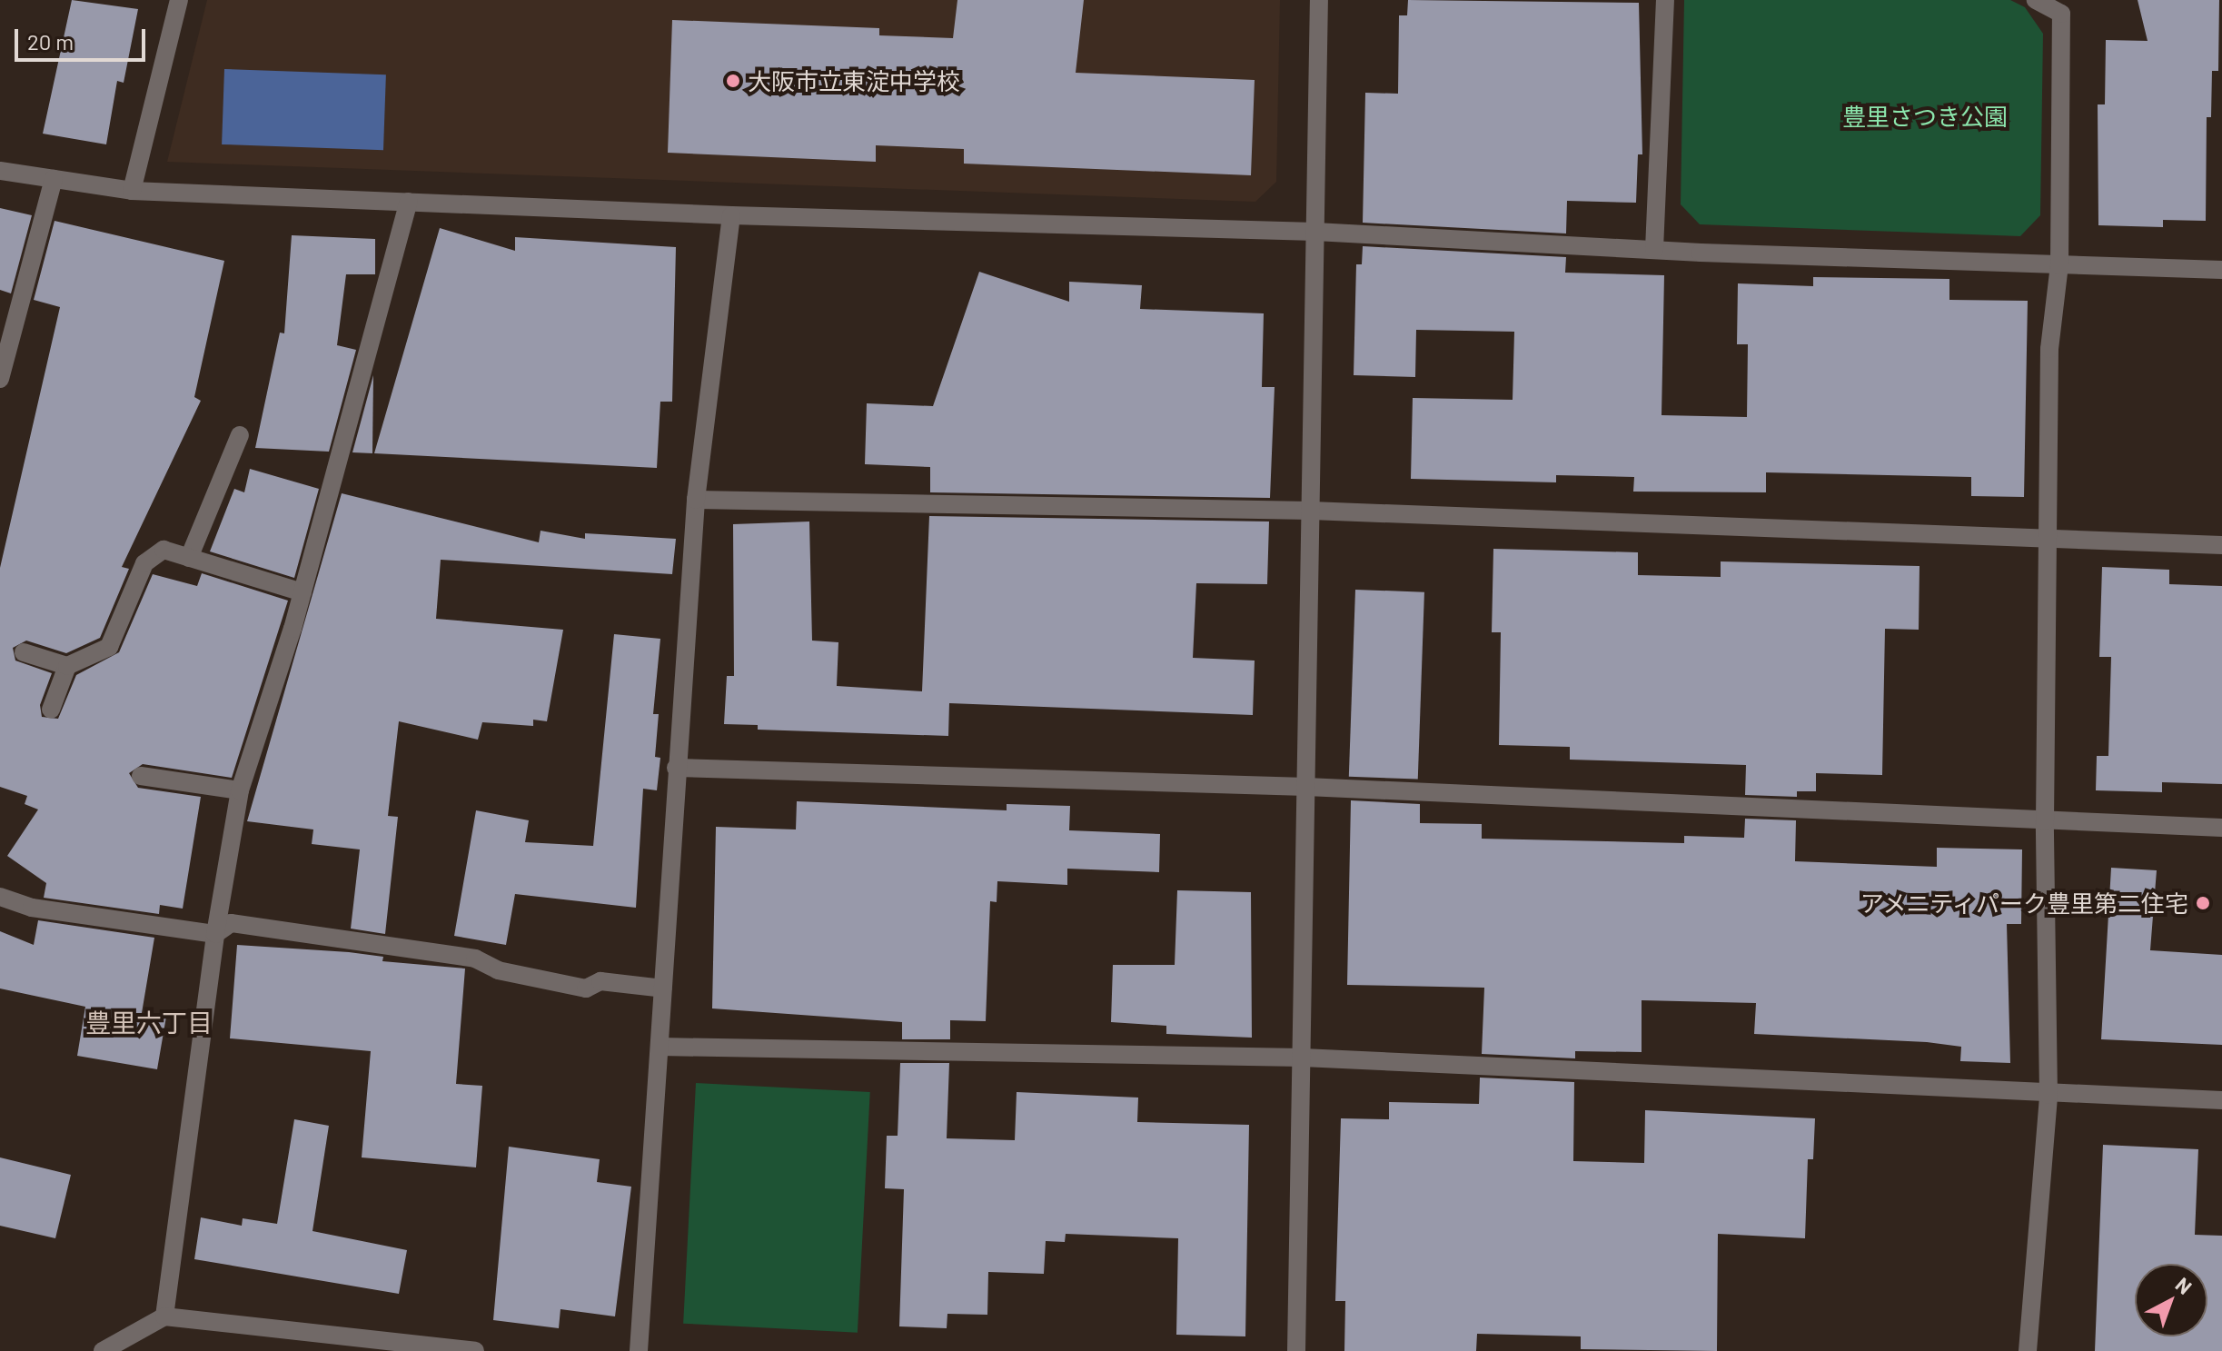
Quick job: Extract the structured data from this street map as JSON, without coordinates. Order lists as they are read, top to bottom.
{
  "districts": ["豊里六丁目"],
  "parks": ["豊里さつき公園"],
  "places": ["大阪市立東淀中学校", "アメニティパーク豊里第二住宅"],
  "scale_bar": "20 m",
  "north": "top right"
}
